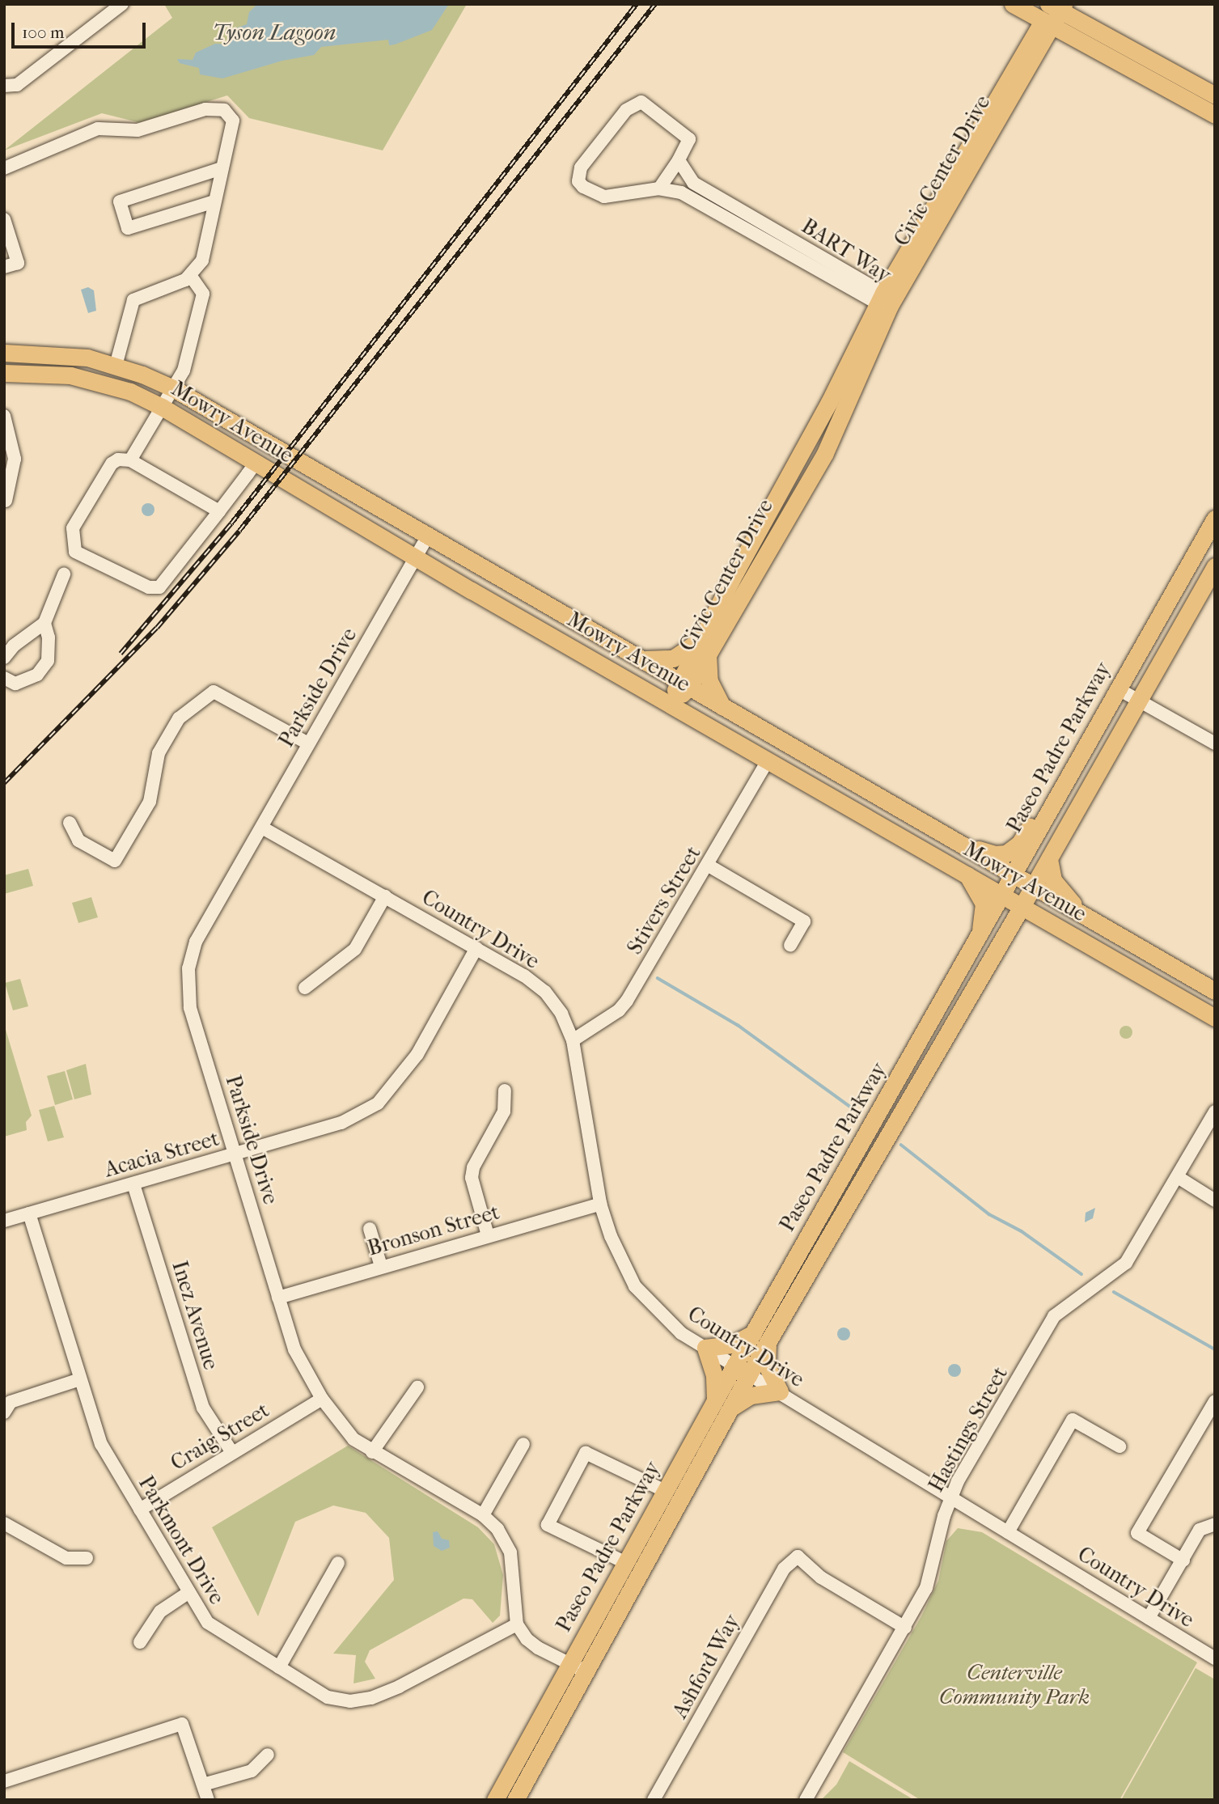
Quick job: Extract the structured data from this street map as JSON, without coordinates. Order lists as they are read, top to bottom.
{
  "streets": {
    "main road": ["Civic Center Drive", "Mowry Avenue", "Paseo Padre Parkway"],
    "street": [
      "BART Way",
      "Parkside Drive",
      "Stivers Street",
      "Country Drive",
      "Acacia Street",
      "Bronson Street",
      "Inez Avenue",
      "Hastings Street",
      "Craig Street",
      "Parkmont Drive",
      "Ashford Way"
    ]
  },
  "crossings": [
    ["Civic Center Drive", "BART Way"],
    ["Civic Center Drive", "Mowry Avenue"],
    ["Mowry Avenue", "Parkside Drive"],
    ["Mowry Avenue", "Paseo Padre Parkway"],
    ["Mowry Avenue", "Stivers Street"],
    ["Parkside Drive", "Country Drive"],
    ["Parkside Drive", "Acacia Street"],
    ["Parkside Drive", "Bronson Street"],
    ["Parkside Drive", "Craig Street"],
    ["Parkside Drive", "Parkmont Drive"],
    ["Paseo Padre Parkway", "Country Drive"],
    ["Stivers Street", "Country Drive"],
    ["Country Drive", "Acacia Street"],
    ["Country Drive", "Bronson Street"],
    ["Country Drive", "Hastings Street"],
    ["Acacia Street", "Inez Avenue"],
    ["Acacia Street", "Parkmont Drive"],
    ["Inez Avenue", "Craig Street"],
    ["Hastings Street", "Ashford Way"],
    ["Craig Street", "Parkmont Drive"]
  ],
  "water": ["Tyson Lagoon"],
  "parks": ["Centerville Community Park"],
  "scale_bar": "100 m"
}
